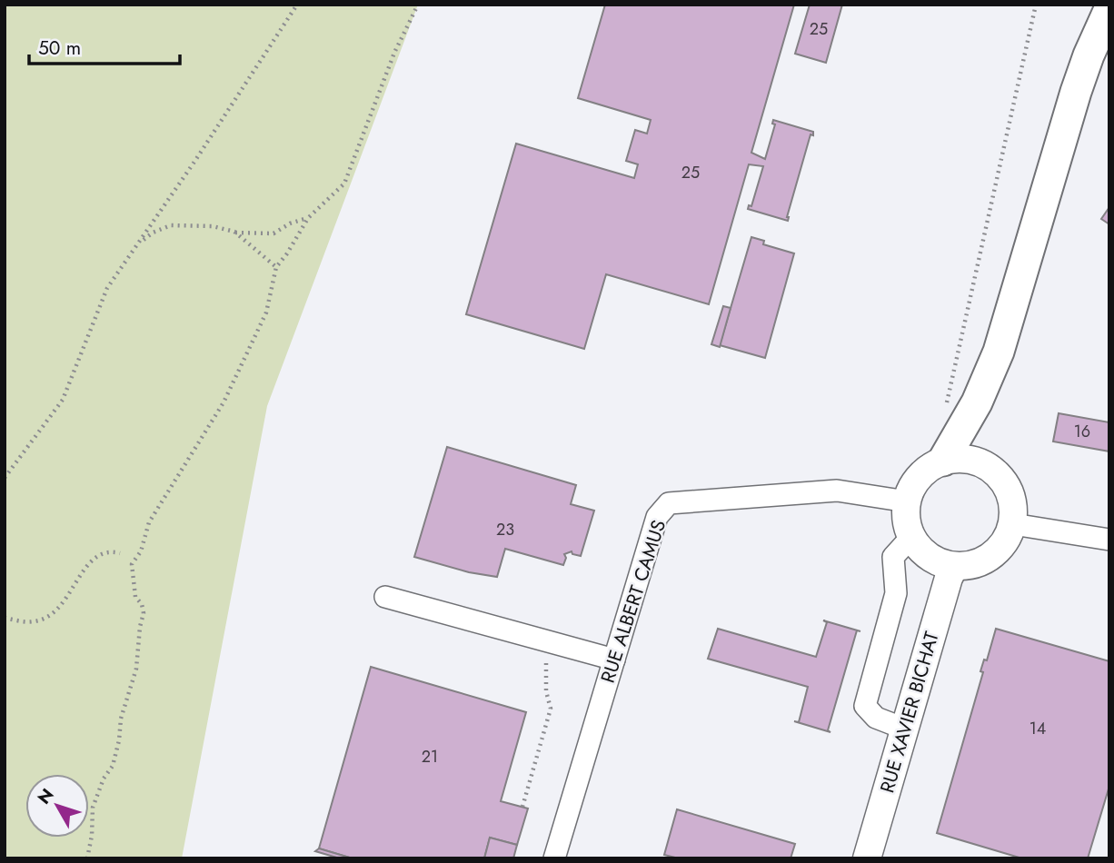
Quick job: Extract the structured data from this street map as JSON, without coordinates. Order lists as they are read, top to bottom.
{
  "streets": {
    "main road": ["RUE XAVIER BICHAT"],
    "street": ["RUE ALBERT CAMUS"]
  },
  "crossings": [
    ["RUE ALBERT CAMUS", "RUE XAVIER BICHAT"]
  ],
  "house_numbers": [
    "25",
    "25",
    "16",
    "23",
    "14",
    "21"
  ],
  "scale_bar": "50 m",
  "north": "top left"
}
